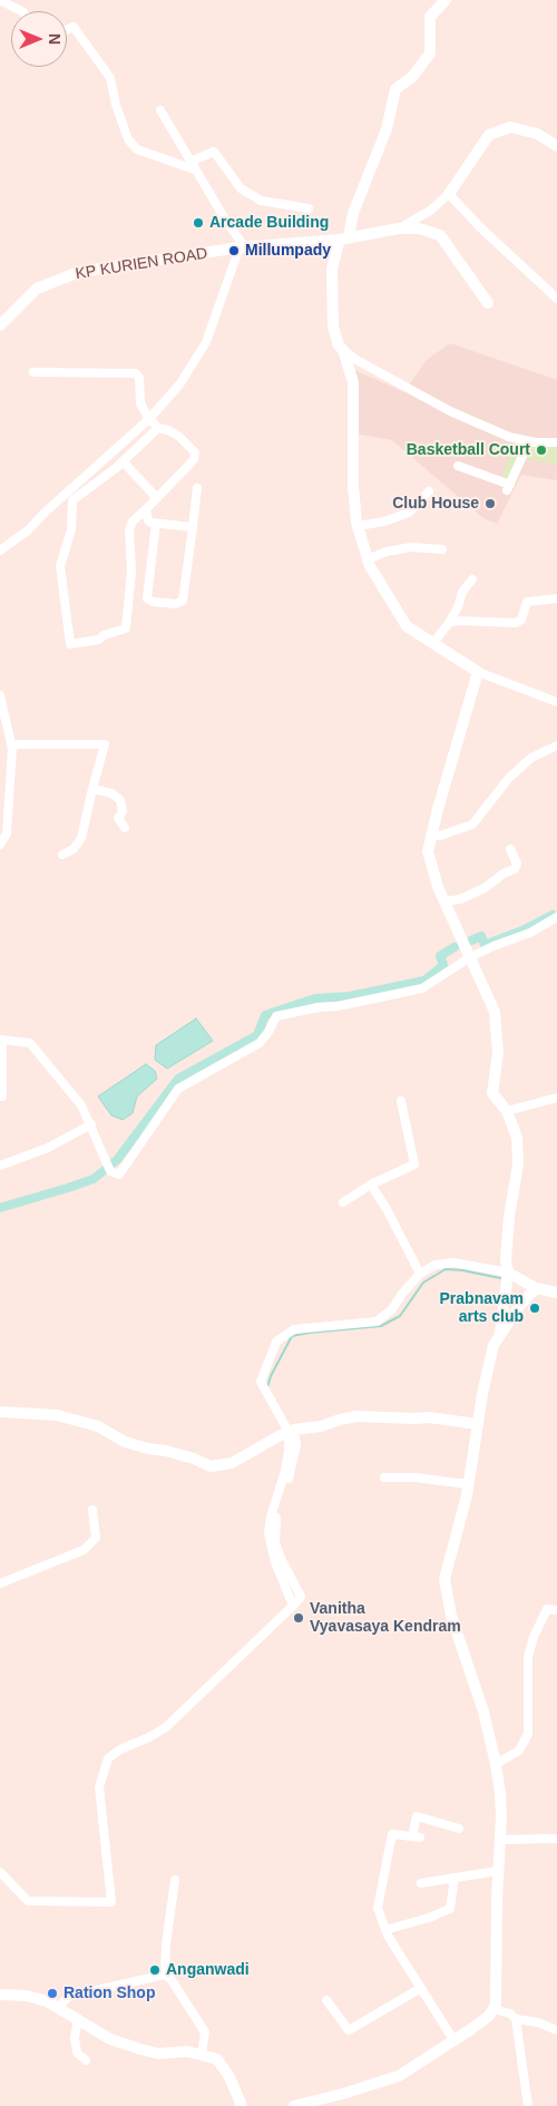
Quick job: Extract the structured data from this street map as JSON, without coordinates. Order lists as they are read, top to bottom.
{
  "streets": {
    "street": ["KP KURIEN ROAD"]
  },
  "places": [
    "Arcade Building",
    "Millumpady",
    "Basketball Court",
    "Club House",
    "Prabnavam arts club",
    "Vanitha Vyavasaya Kendram",
    "Anganwadi",
    "Ration Shop"
  ],
  "north": "right"
}
